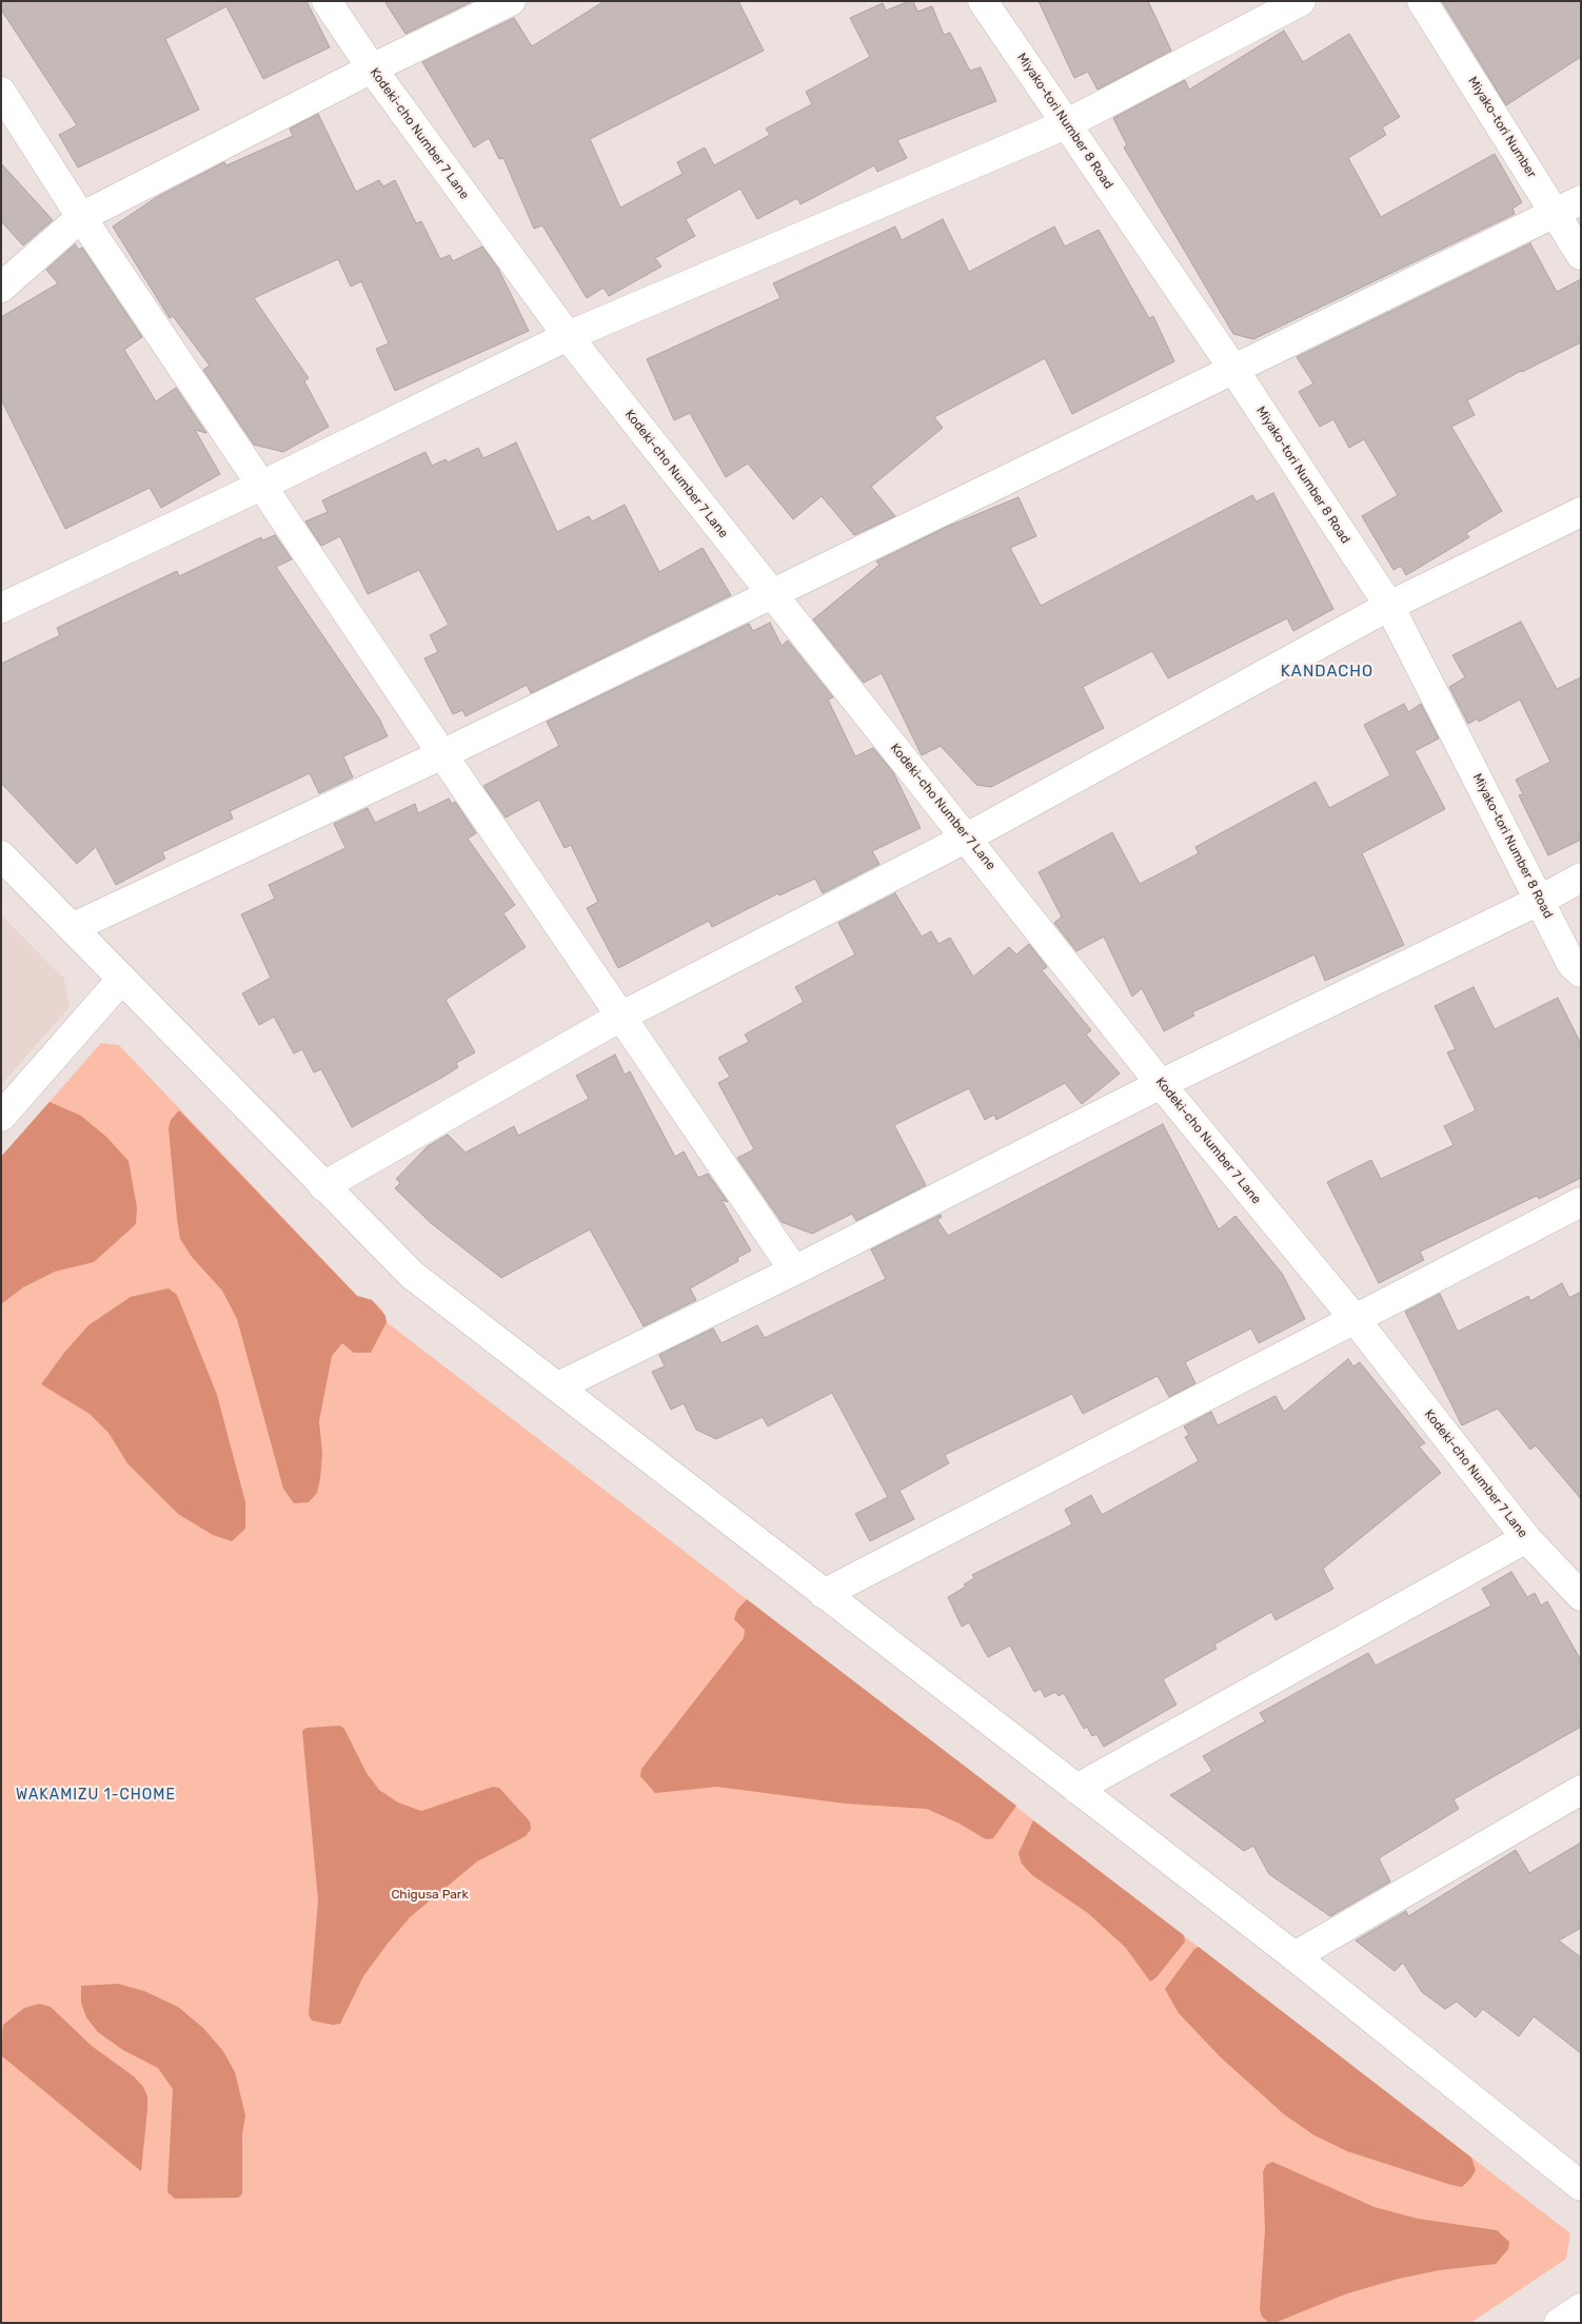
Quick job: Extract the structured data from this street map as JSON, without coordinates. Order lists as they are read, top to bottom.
{
  "streets": {
    "street": ["Miyako-tori Number 8 Road", "Miyako-tori Number", "Kodeki-cho Number 7 Lane"]
  },
  "districts": ["KANDACHO", "WAKAMIZU 1-CHOME"],
  "parks": ["Chigusa Park"]
}
